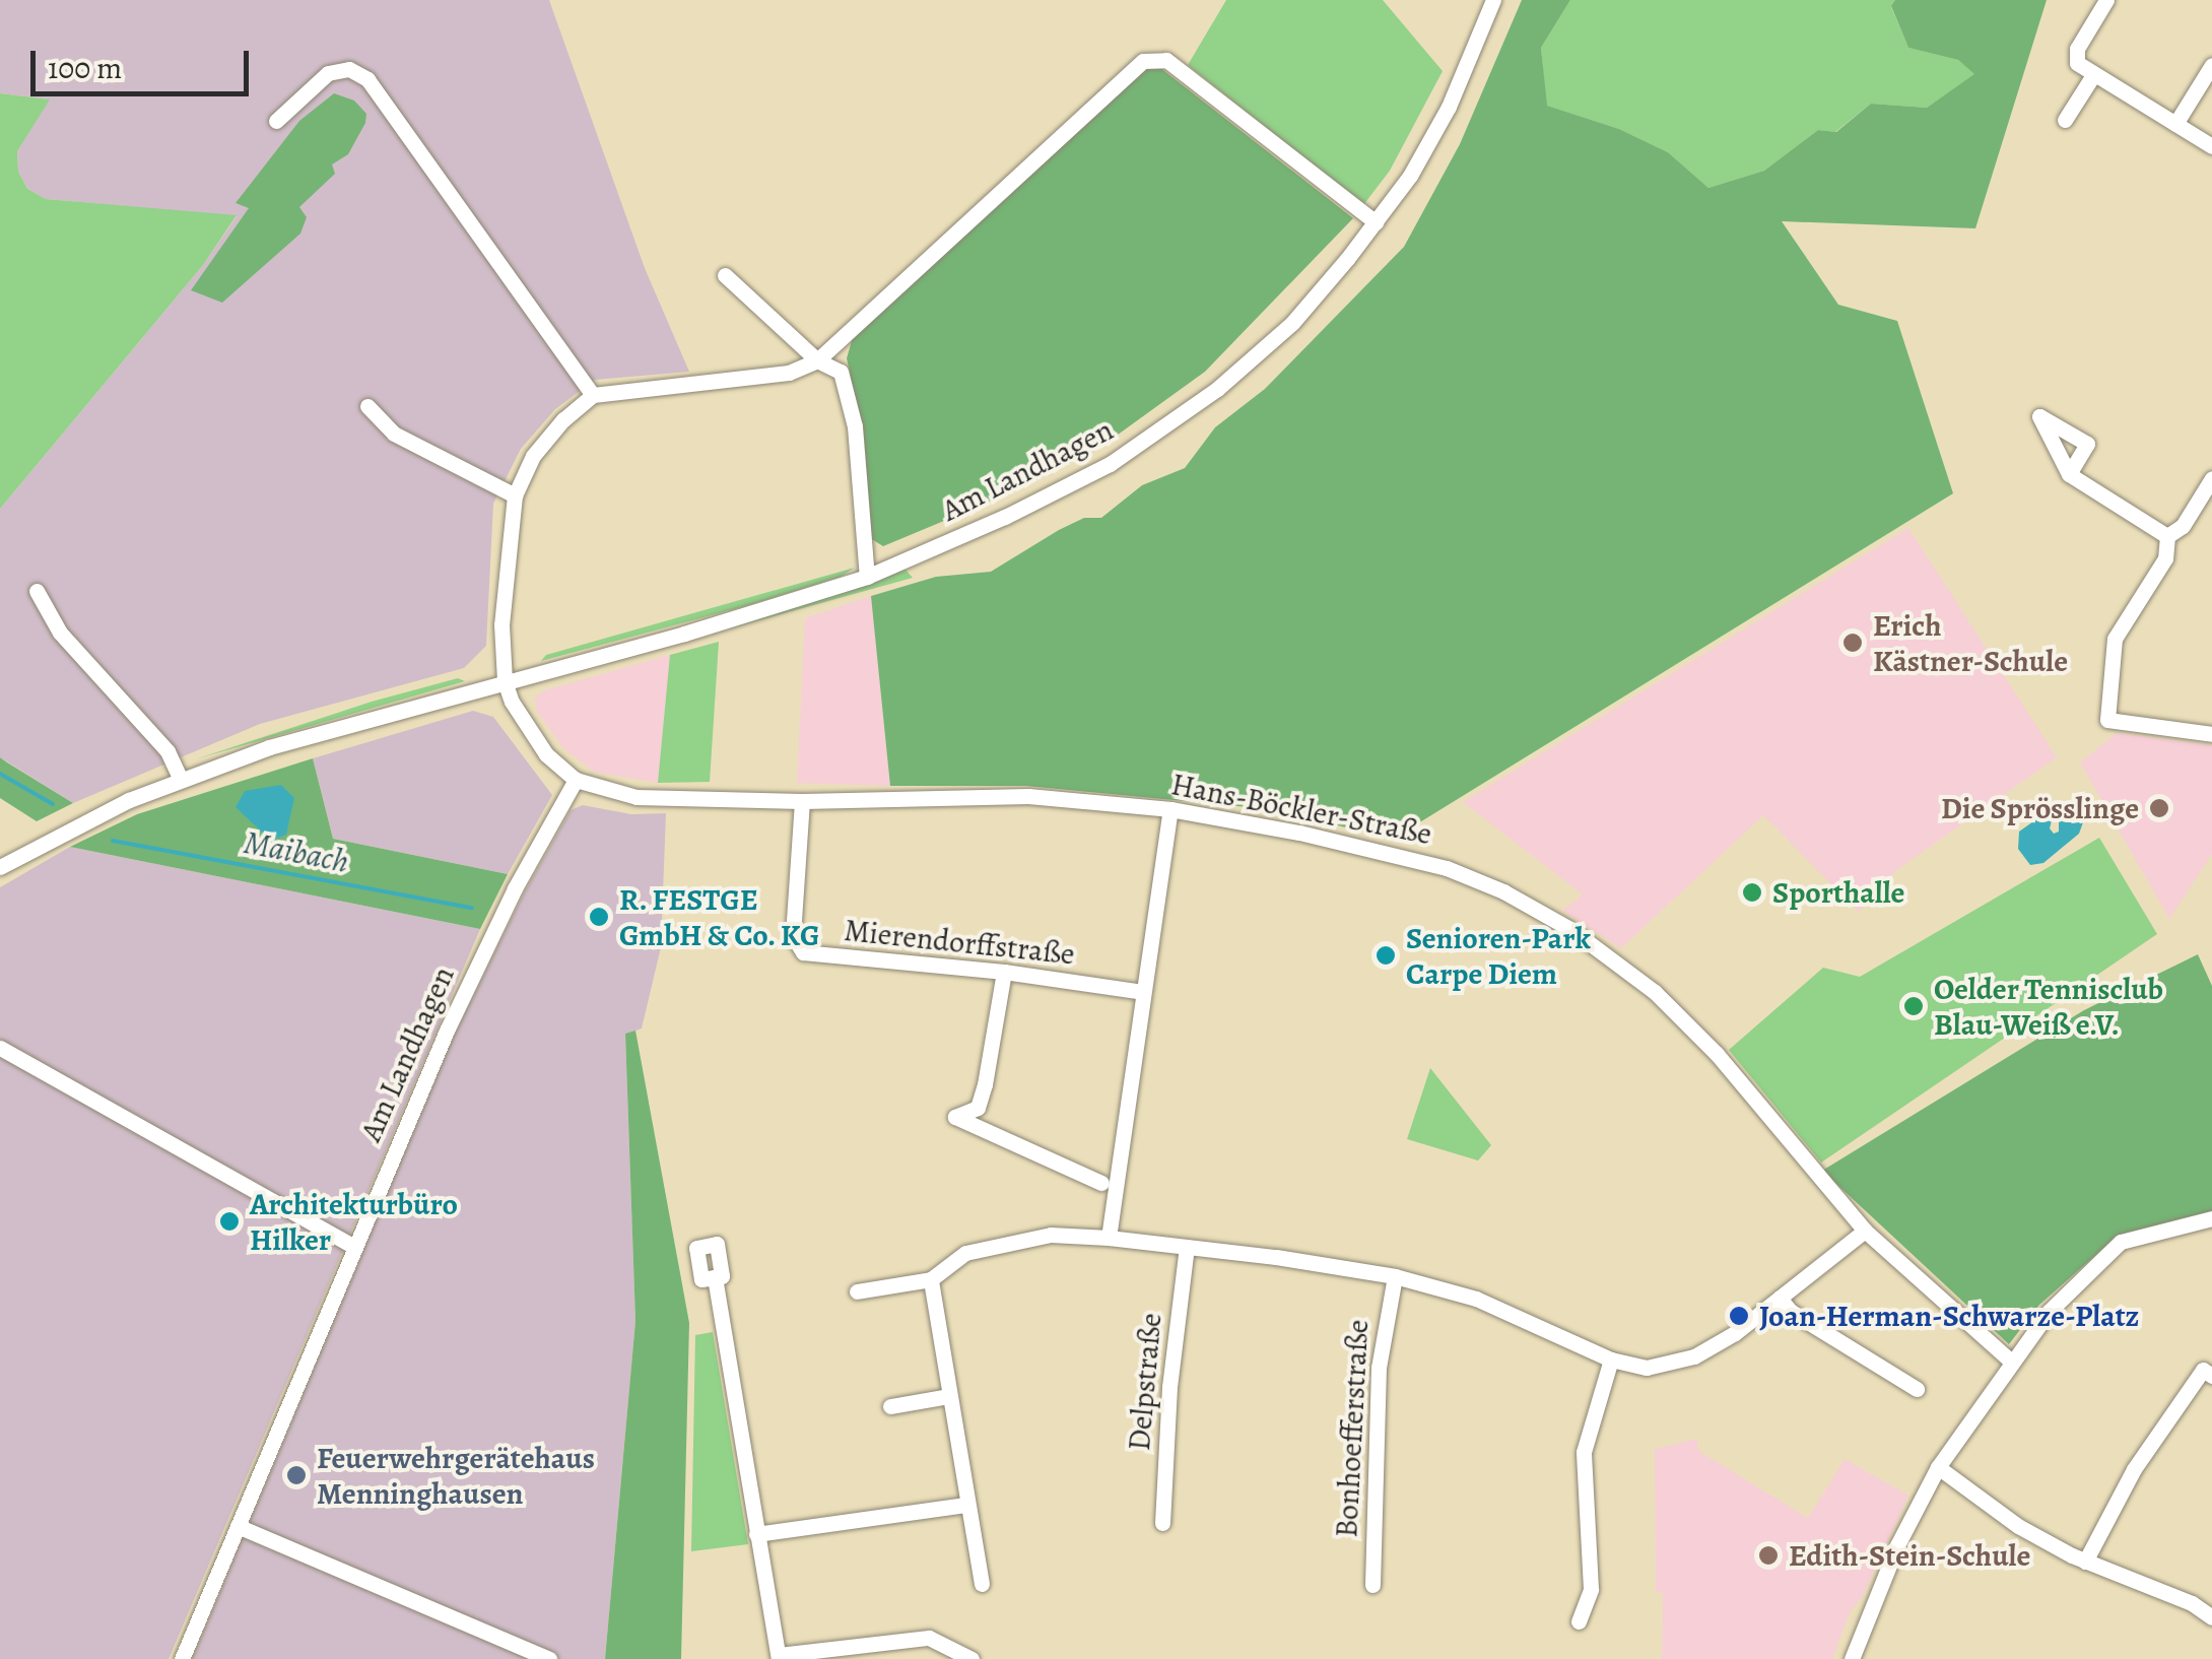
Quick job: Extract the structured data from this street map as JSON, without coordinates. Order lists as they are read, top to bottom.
{
  "streets": {
    "street": [
      "Am Landhagen",
      "Hans-Böckler-Straße",
      "Mierendorffstraße",
      "Delpstraße",
      "Bonhoefferstraße"
    ]
  },
  "crossings": [
    ["Am Landhagen", "Hans-Böckler-Straße"],
    ["Hans-Böckler-Straße", "Mierendorffstraße"]
  ],
  "water": ["Maibach"],
  "places": [
    "Erich Kästner-Schule",
    "Die Sprösslinge",
    "Sporthalle",
    "R. FESTGE GmbH & Co. KG",
    "Senioren-Park Carpe Diem",
    "Oelder Tennisclub Blau-Weiß e.V.",
    "Architekturbüro Hilker",
    "Joan-Herman-Schwarze-Platz",
    "Feuerwehrgerätehaus Menninghausen",
    "Edith-Stein-Schule"
  ],
  "scale_bar": "100 m"
}
